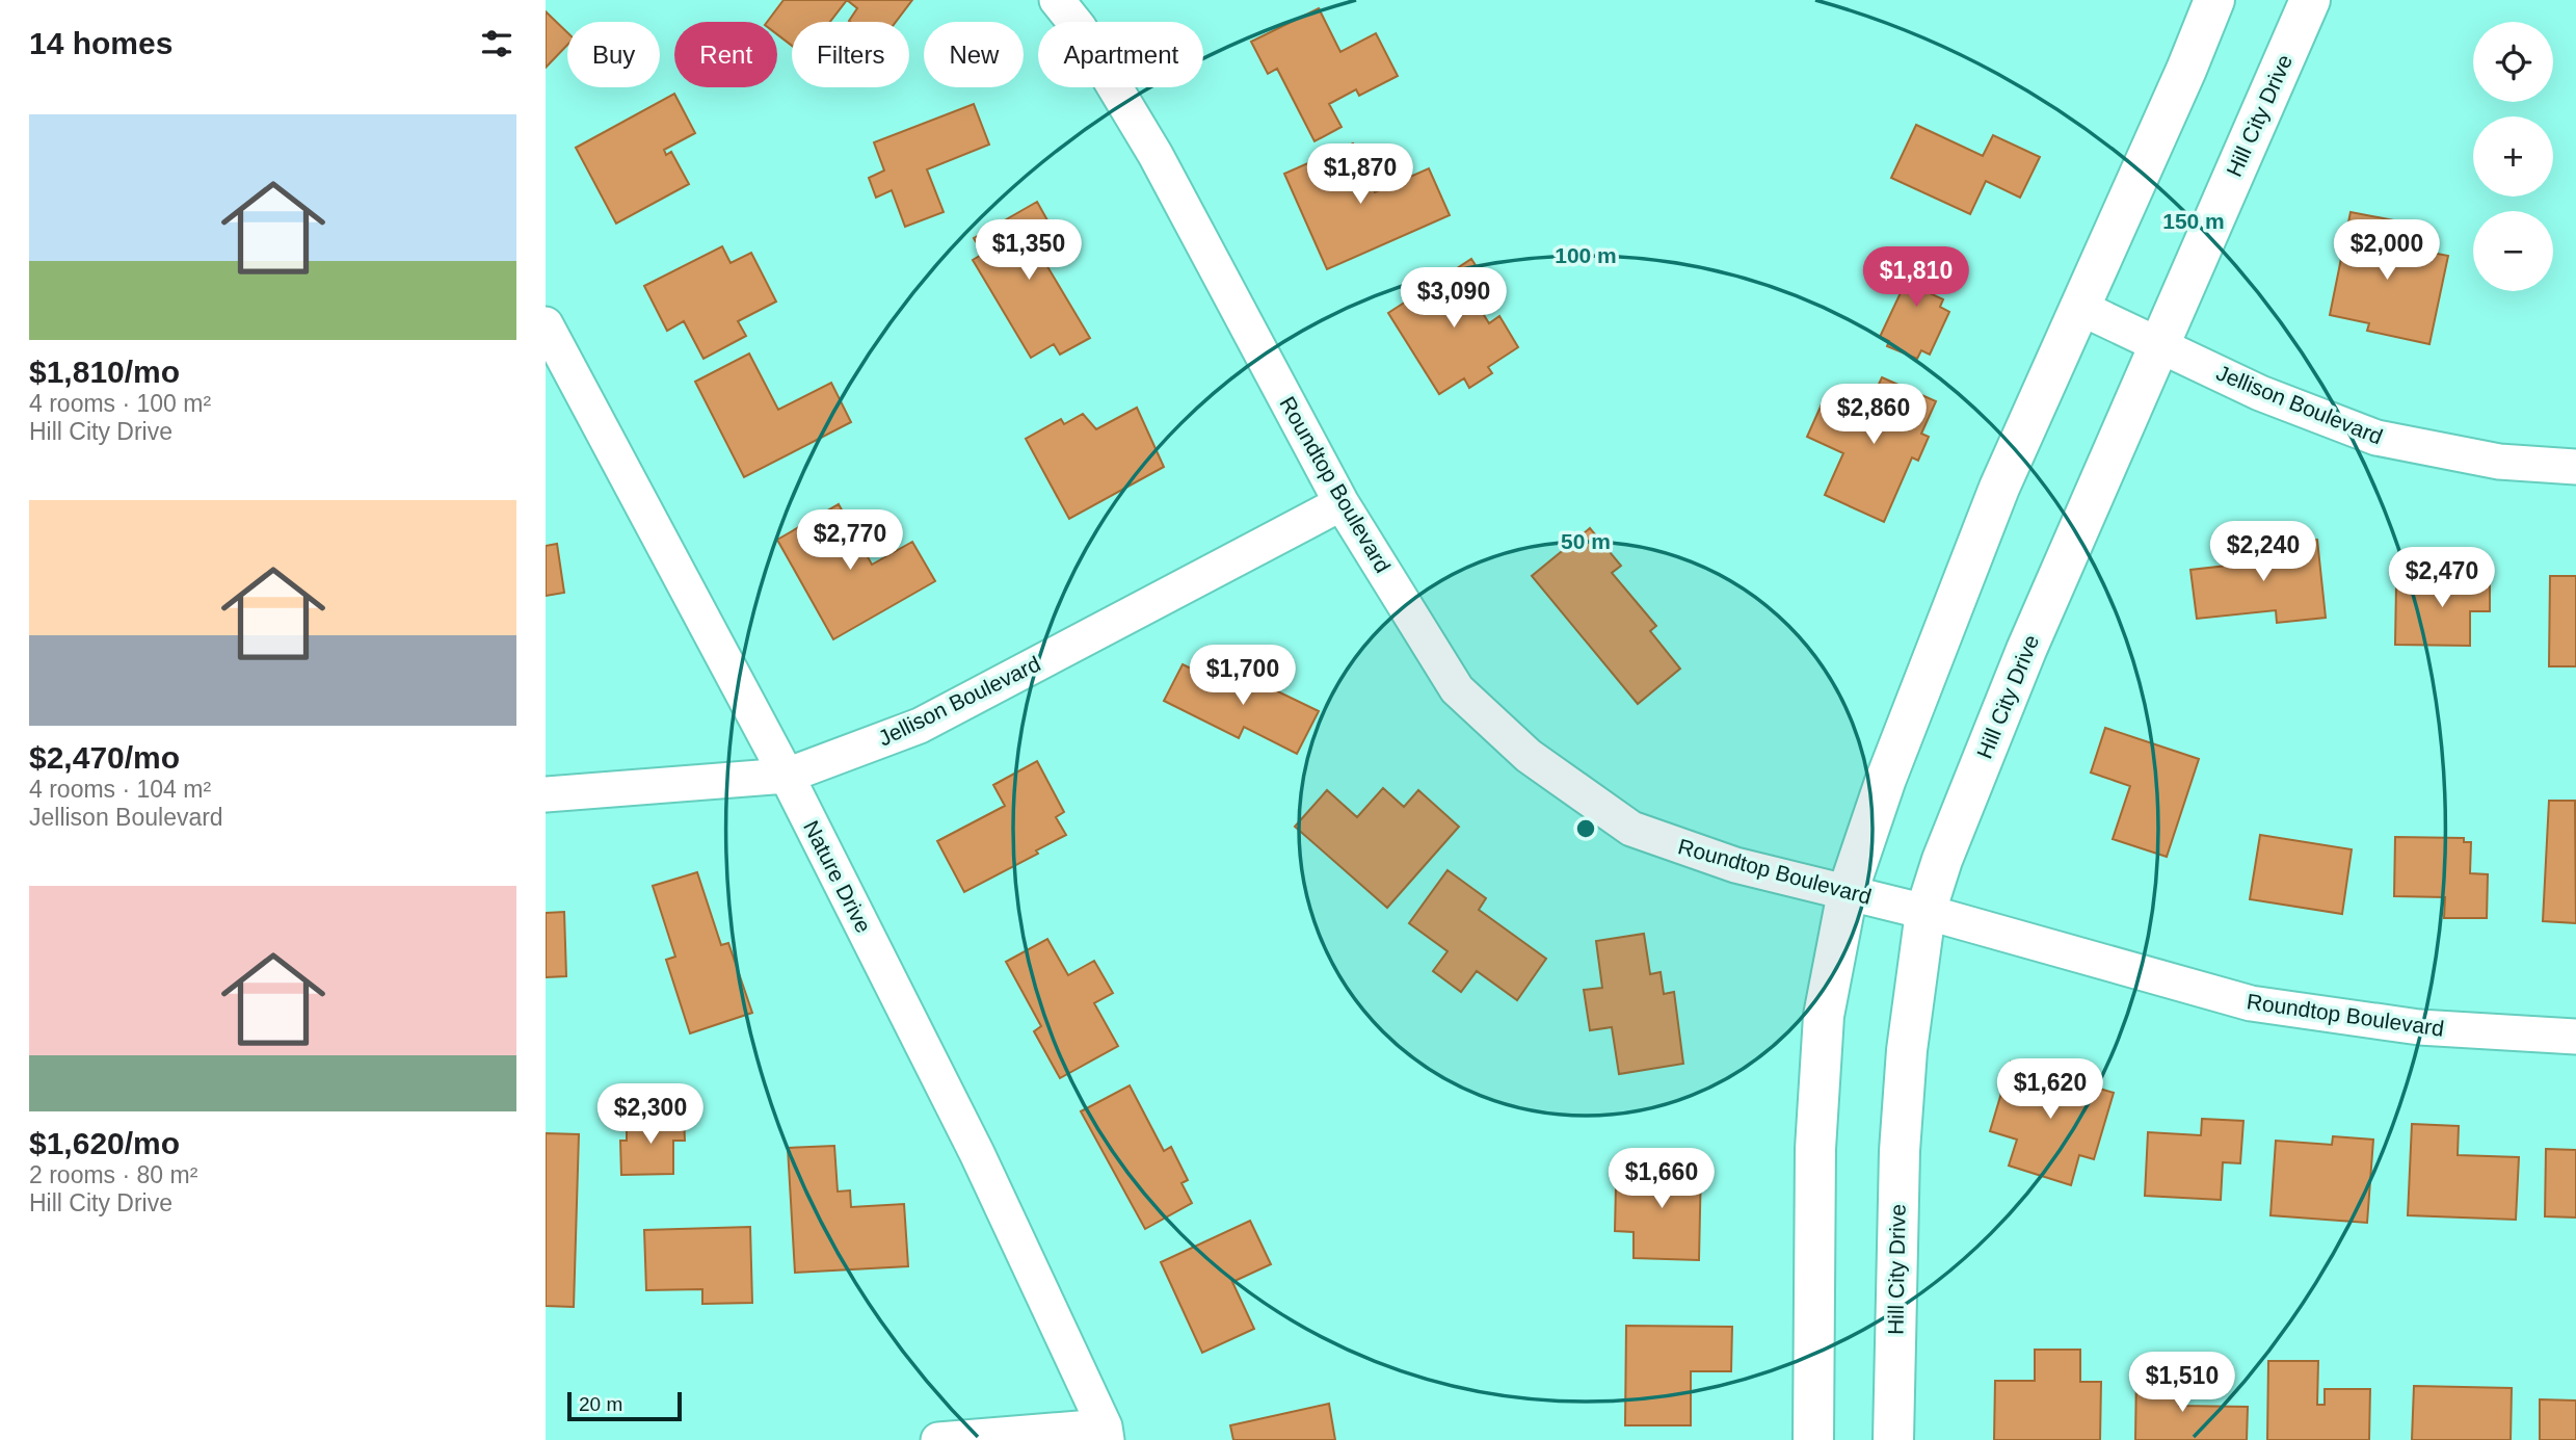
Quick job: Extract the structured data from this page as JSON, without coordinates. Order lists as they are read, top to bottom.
{
  "streets": {
    "street": [
      "Hill City Drive",
      "Jellison Boulevard",
      "Roundtop Boulevard",
      "Nature Drive"
    ]
  },
  "crossings": [
    ["Hill City Drive", "Jellison Boulevard"],
    ["Hill City Drive", "Roundtop Boulevard"],
    ["Jellison Boulevard", "Roundtop Boulevard"],
    ["Jellison Boulevard", "Nature Drive"]
  ],
  "scale_bar": "20 m",
  "page": {
    "heading": "14 homes",
    "map_buttons": ["+", "−"],
    "chip": [
      "Buy",
      "Rent",
      "Filters",
      "New",
      "Apartment"
    ],
    "list": [
      {
        "name": "$1,810/mo",
        "note": "4 rooms · 100 m² · Hill City Drive"
      },
      {
        "name": "$2,470/mo",
        "note": "4 rooms · 104 m² · Jellison Boulevard"
      },
      {
        "name": "$1,620/mo",
        "note": "2 rooms · 80 m² · Hill City Drive"
      }
    ],
    "price": [
      "$1,870",
      "$1,350",
      "$2,000",
      "$1,810",
      "$3,090",
      "$2,860",
      "$2,770",
      "$2,240",
      "$2,470",
      "$1,700",
      "$1,620",
      "$2,300",
      "$1,660",
      "$1,510"
    ],
    "scale": "20 m"
  },
  "rings": ["150 m", "100 m", "50 m"]
}
